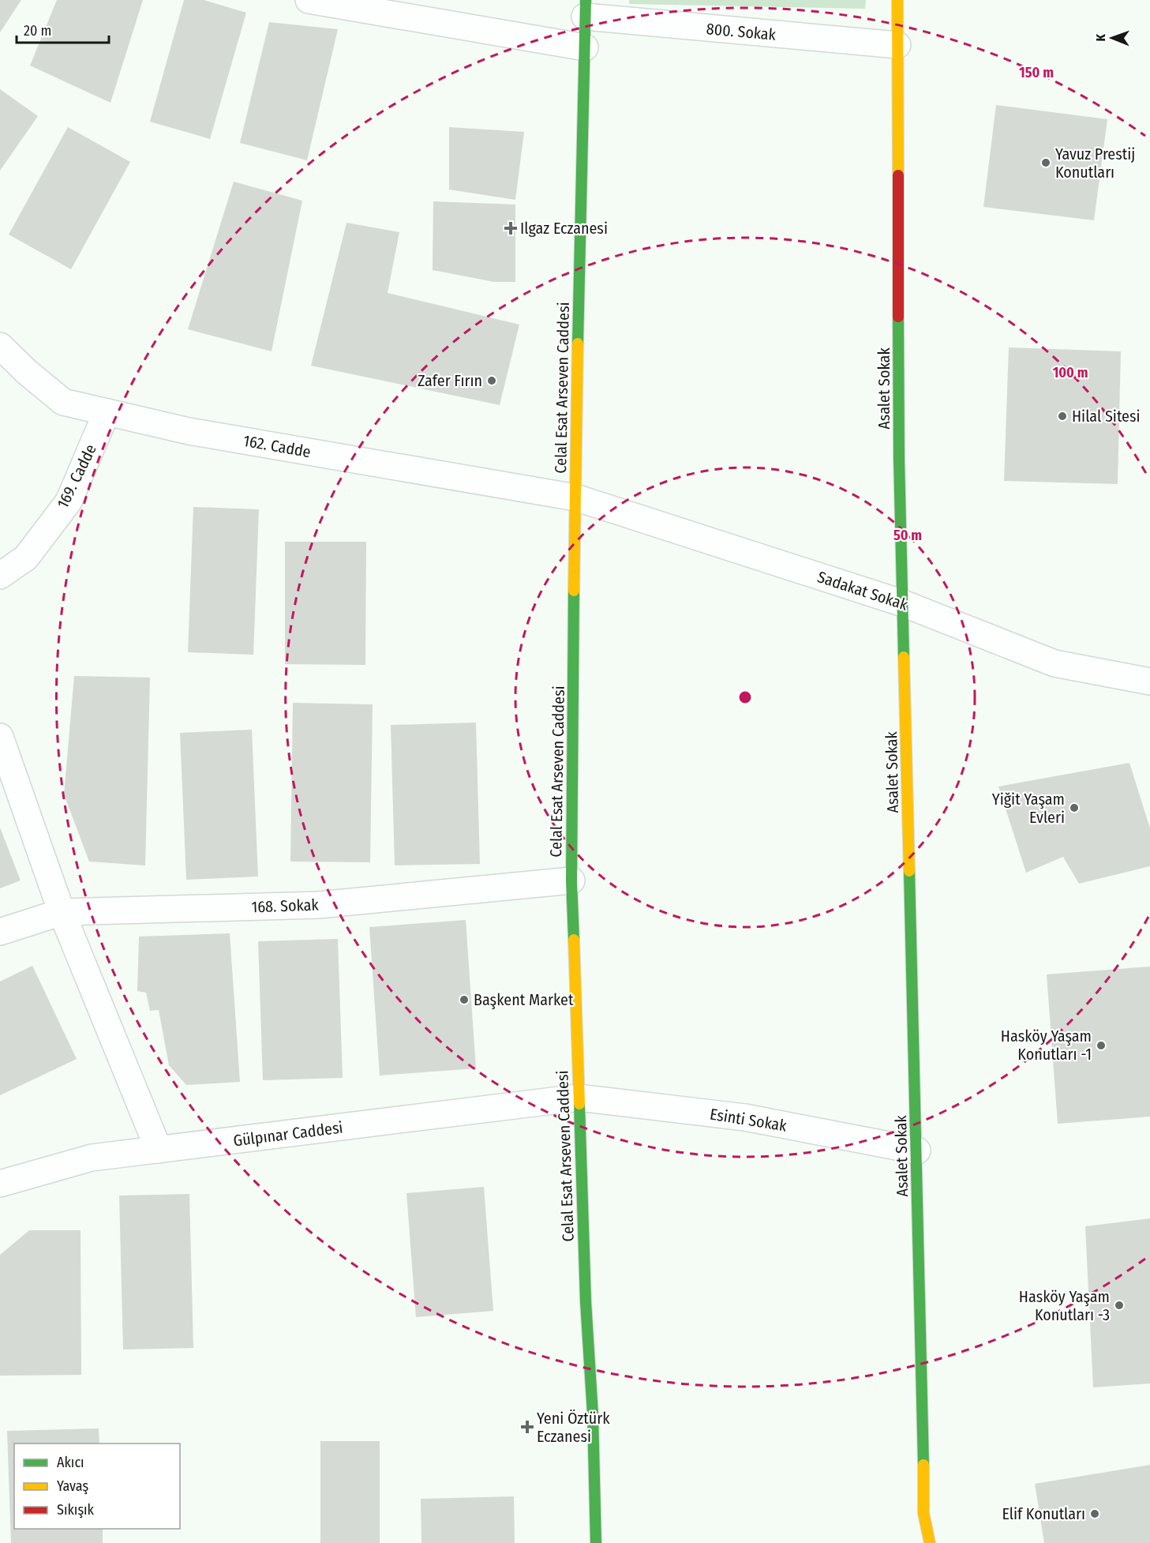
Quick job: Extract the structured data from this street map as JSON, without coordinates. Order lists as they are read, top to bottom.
{
  "streets": {
    "street": [
      "800. Sokak",
      "Celal Esat Arseven Caddesi",
      "Asalet Sokak",
      "162. Cadde",
      "169. Cadde",
      "Sadakat Sokak",
      "168. Sokak",
      "Esinti Sokak",
      "Gülpınar Caddesi"
    ]
  },
  "crossings": [
    ["800. Sokak", "Celal Esat Arseven Caddesi"],
    ["800. Sokak", "Asalet Sokak"],
    ["Celal Esat Arseven Caddesi", "162. Cadde"],
    ["Celal Esat Arseven Caddesi", "Sadakat Sokak"],
    ["Celal Esat Arseven Caddesi", "168. Sokak"],
    ["Celal Esat Arseven Caddesi", "Esinti Sokak"],
    ["Celal Esat Arseven Caddesi", "Gülpınar Caddesi"],
    ["Asalet Sokak", "Sadakat Sokak"],
    ["Asalet Sokak", "Esinti Sokak"],
    ["162. Cadde", "169. Cadde"],
    ["162. Cadde", "Sadakat Sokak"],
    ["Esinti Sokak", "Gülpınar Caddesi"]
  ],
  "places": {
    "other": [
      "Yavuz Prestij Konutları",
      "Zafer Fırın",
      "Hilal Sitesi",
      "Yiğit Yaşam Evleri",
      "Başkent Market",
      "Hasköy Yaşam Konutları -1",
      "Hasköy Yaşam Konutları -3",
      "Elif Konutları"
    ],
    "health": ["Ilgaz Eczanesi", "Yeni Öztürk Eczanesi"]
  },
  "legend": ["Akıcı", "Yavaş", "Sıkışık"],
  "scale_bar": "20 m",
  "north": "left",
  "rings": ["150 m", "100 m", "50 m"]
}
